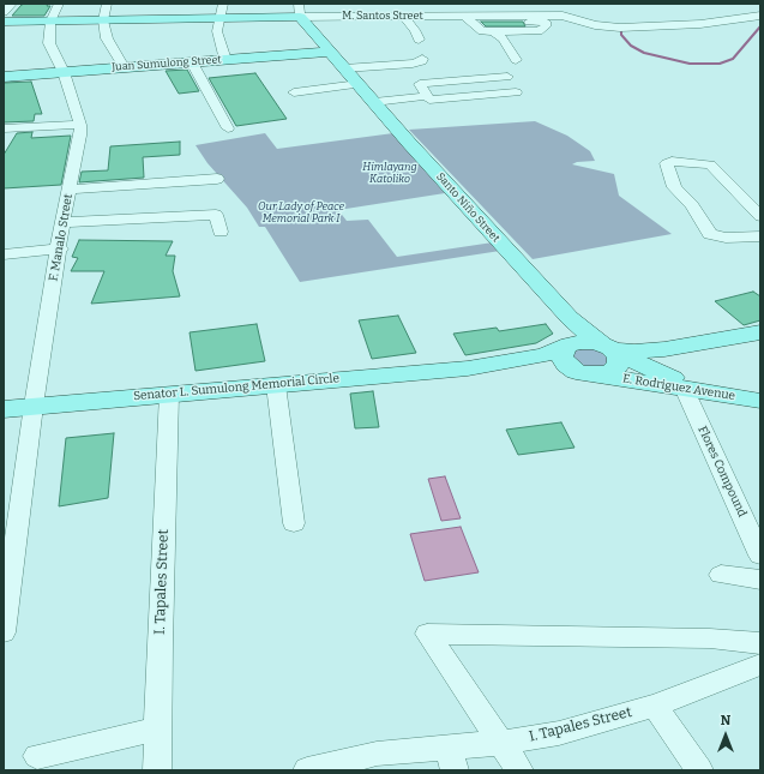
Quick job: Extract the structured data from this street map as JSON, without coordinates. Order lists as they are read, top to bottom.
{
  "streets": {
    "main road": [
      "M. Santos Street",
      "Juan Sumulong Street",
      "Santo Niño Street",
      "Senator L. Sumulong Memorial Circle",
      "E. Rodriguez Avenue"
    ],
    "street": ["F. Manalo Street", "Flores Compound", "I. Tapales Street"]
  },
  "crossings": [
    ["M. Santos Street", "Santo Niño Street"],
    ["M. Santos Street", "F. Manalo Street"],
    ["Juan Sumulong Street", "Santo Niño Street"],
    ["Juan Sumulong Street", "F. Manalo Street"],
    ["Santo Niño Street", "Senator L. Sumulong Memorial Circle"],
    ["Santo Niño Street", "E. Rodriguez Avenue"],
    ["F. Manalo Street", "Senator L. Sumulong Memorial Circle"],
    ["Senator L. Sumulong Memorial Circle", "E. Rodriguez Avenue"],
    ["Senator L. Sumulong Memorial Circle", "I. Tapales Street"],
    ["E. Rodriguez Avenue", "Flores Compound"]
  ],
  "parks": ["Himlayang Katoliko", "Our Lady of Peace Memorial Park I"],
  "north": "top"
}
